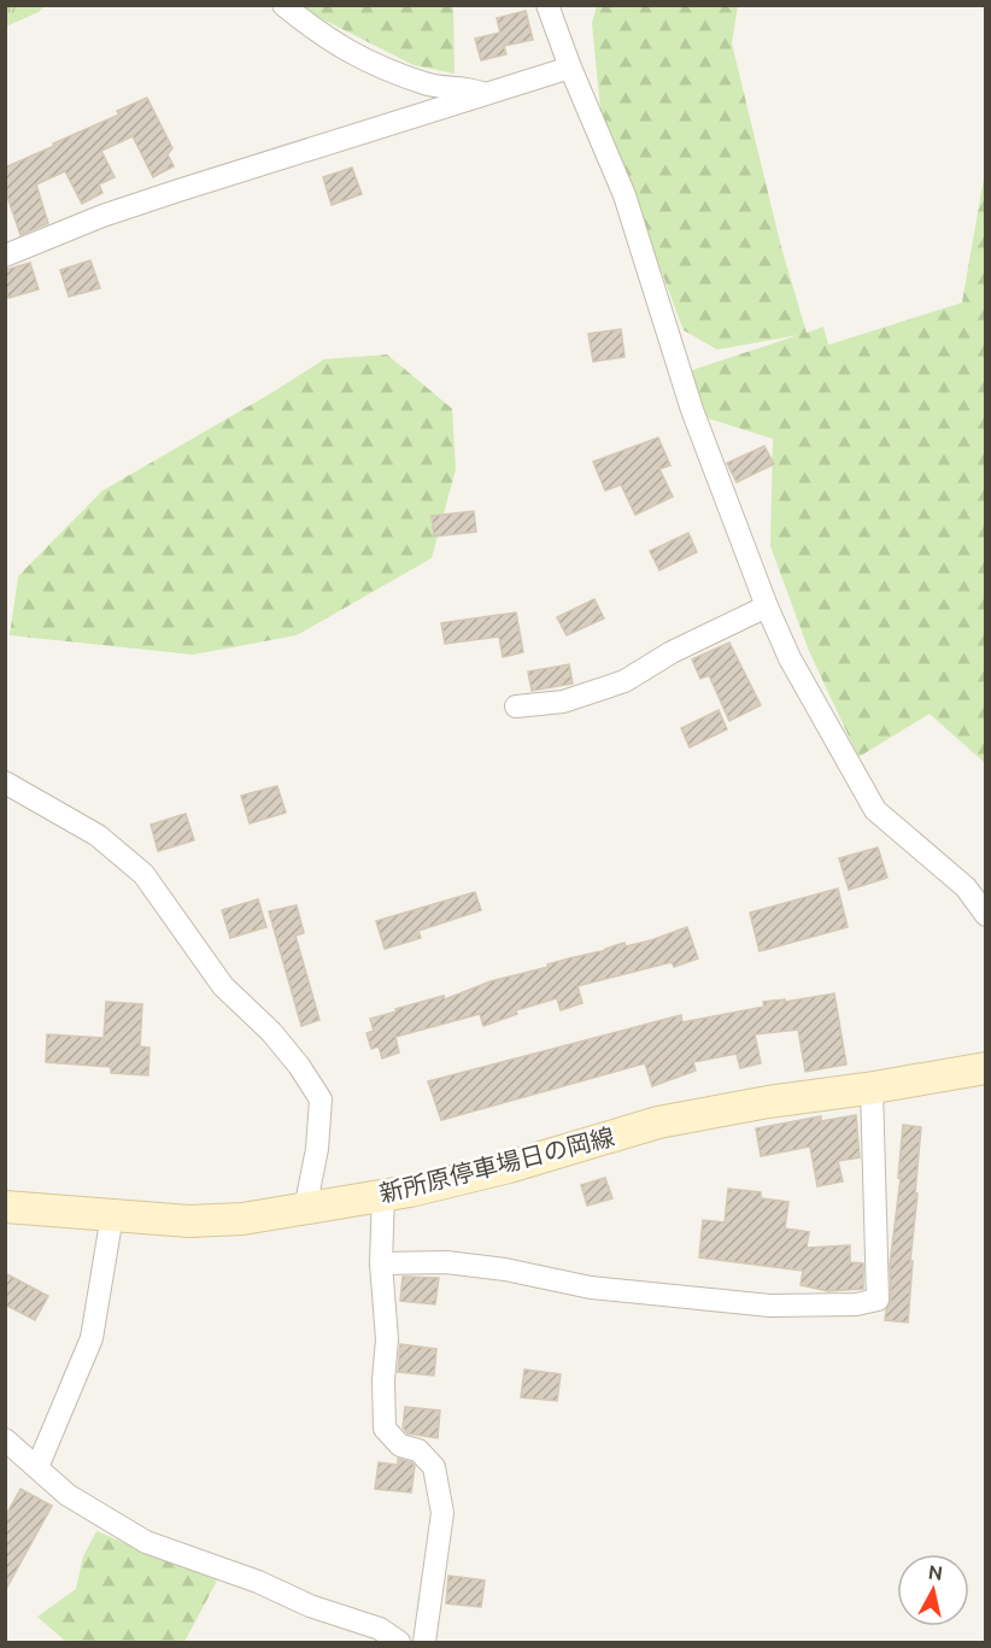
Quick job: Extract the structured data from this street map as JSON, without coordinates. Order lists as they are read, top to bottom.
{
  "streets": {
    "main road": ["新所原停車場日の岡線"]
  },
  "north": "top"
}
